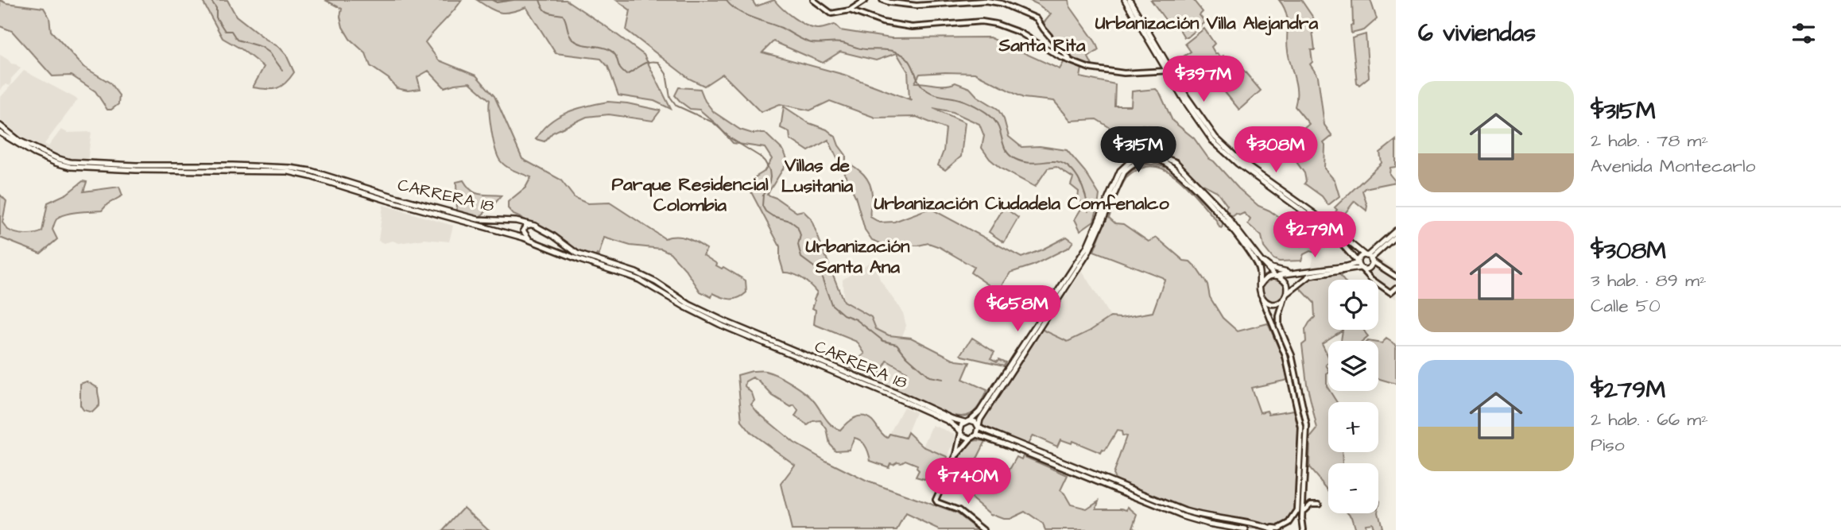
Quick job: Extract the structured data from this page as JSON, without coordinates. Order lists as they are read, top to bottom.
{
  "streets": {
    "main road": ["CARRERA 18"]
  },
  "districts": [
    "Urbanización Villa Alejandra",
    "Santa Rita",
    "Villas de Lusitania",
    "Parque Residencial Colombia",
    "Urbanización Ciudadela Comfenalco",
    "Urbanización Santa Ana"
  ],
  "page": {
    "heading": "6 viviendas",
    "price": [
      "$397M",
      "$315M",
      "$308M",
      "$279M",
      "$658M",
      "$740M"
    ],
    "list": [
      {
        "name": "$315M",
        "note": "2 hab. · 78 m² · Avenida Montecarlo"
      },
      {
        "name": "$308M",
        "note": "3 hab. · 89 m² · Calle 50"
      },
      {
        "name": "$279M",
        "note": "2 hab. · 66 m² · Piso"
      }
    ],
    "map_buttons": ["+", "−"]
  }
}
